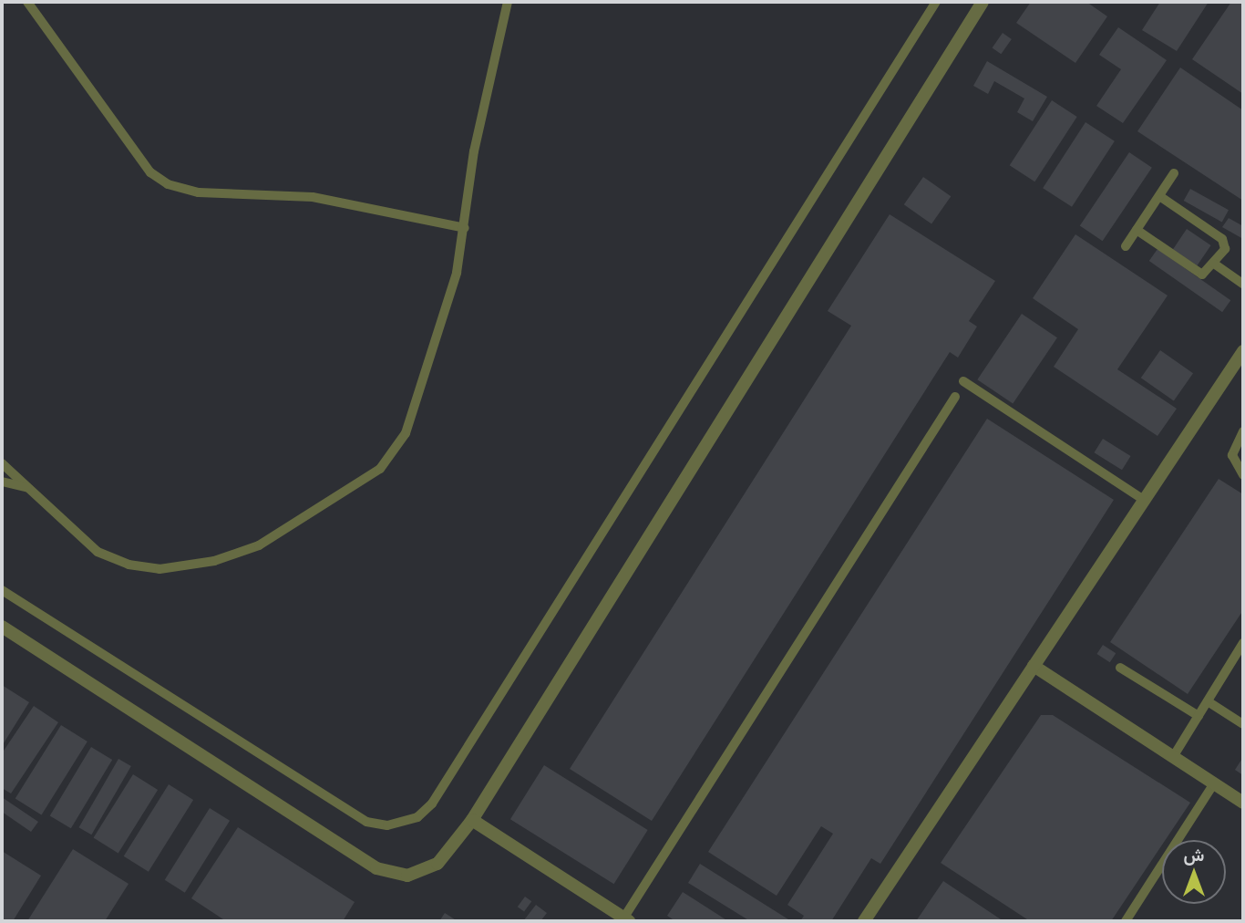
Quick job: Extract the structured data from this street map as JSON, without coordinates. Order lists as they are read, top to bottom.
{
  "north": "top"
}
